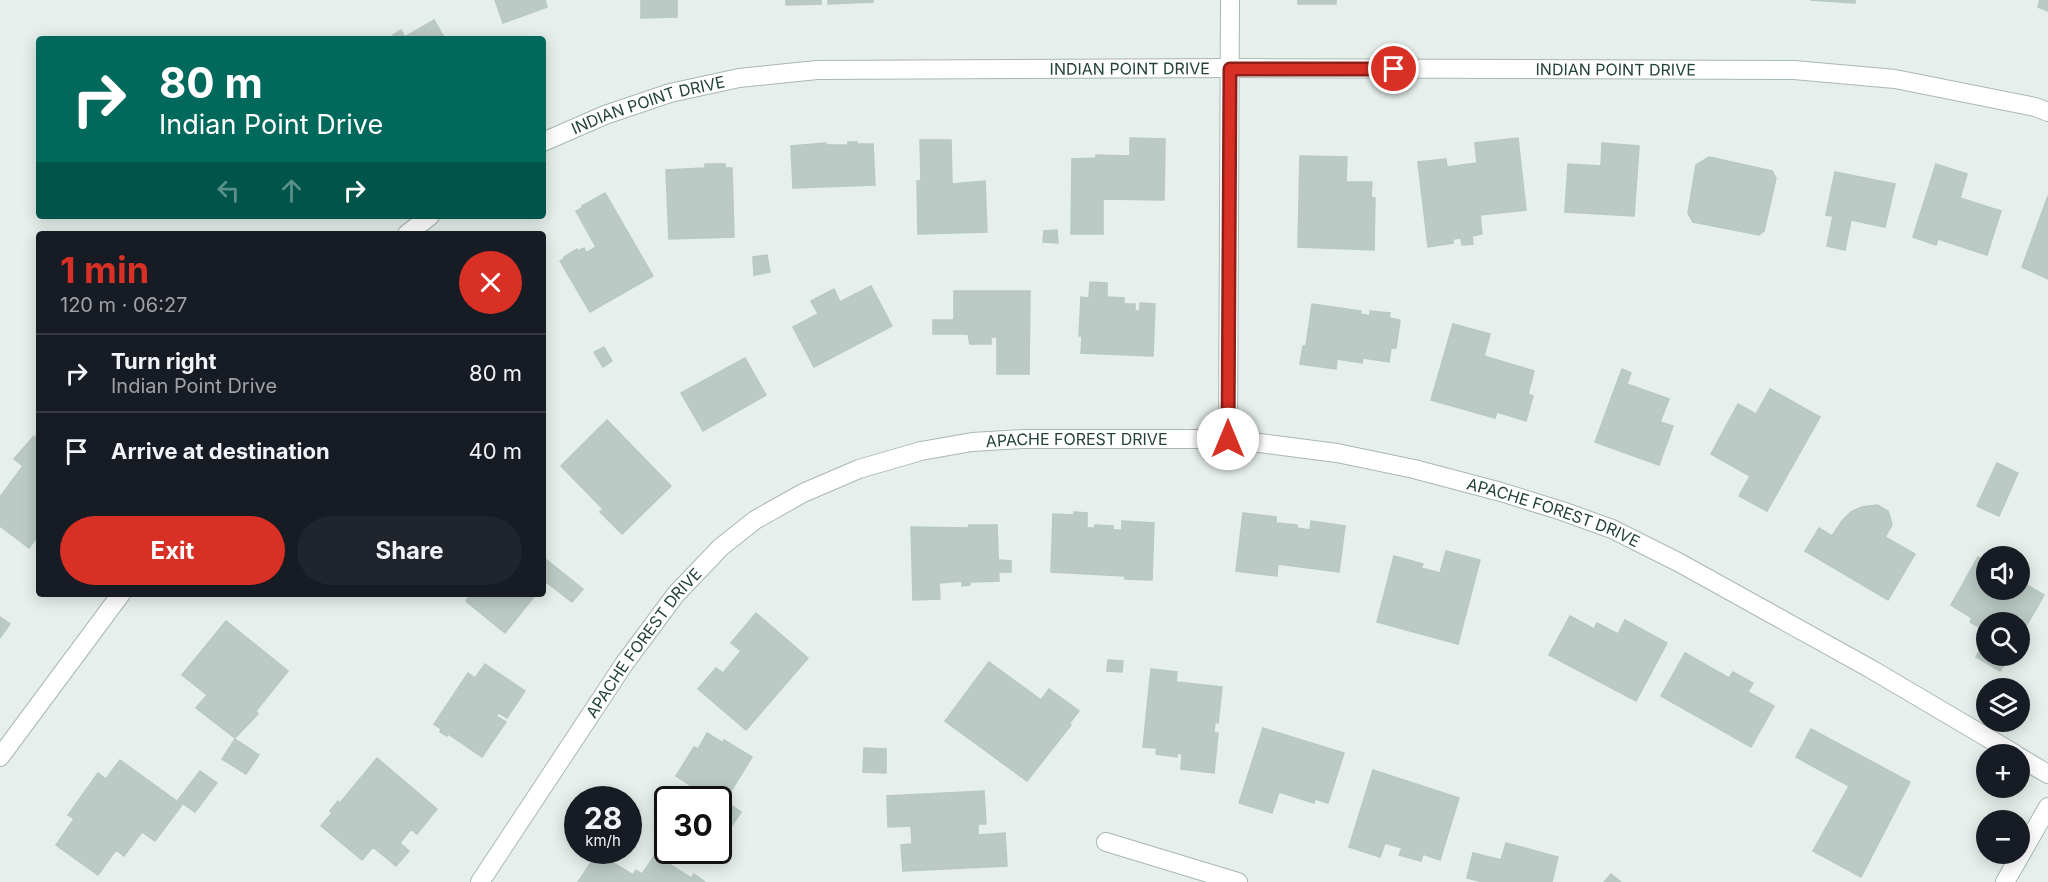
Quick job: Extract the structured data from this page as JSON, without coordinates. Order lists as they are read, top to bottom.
{
  "streets": {
    "street": ["INDIAN POINT DRIVE", "APACHE FOREST DRIVE"]
  },
  "page": {
    "turn": ["80 m", "Indian Point Drive"],
    "heading": ["1 min", "120 m · 06:27"],
    "list": [
      {
        "name": "Turn right",
        "note": "Indian Point Drive",
        "value": "80 m"
      },
      {
        "name": "Arrive at destination",
        "value": "40 m"
      }
    ],
    "buttons": ["Exit", "Share"],
    "map_buttons": ["+", "−"],
    "speed": "28 km/h",
    "limit": "30"
  }
}
